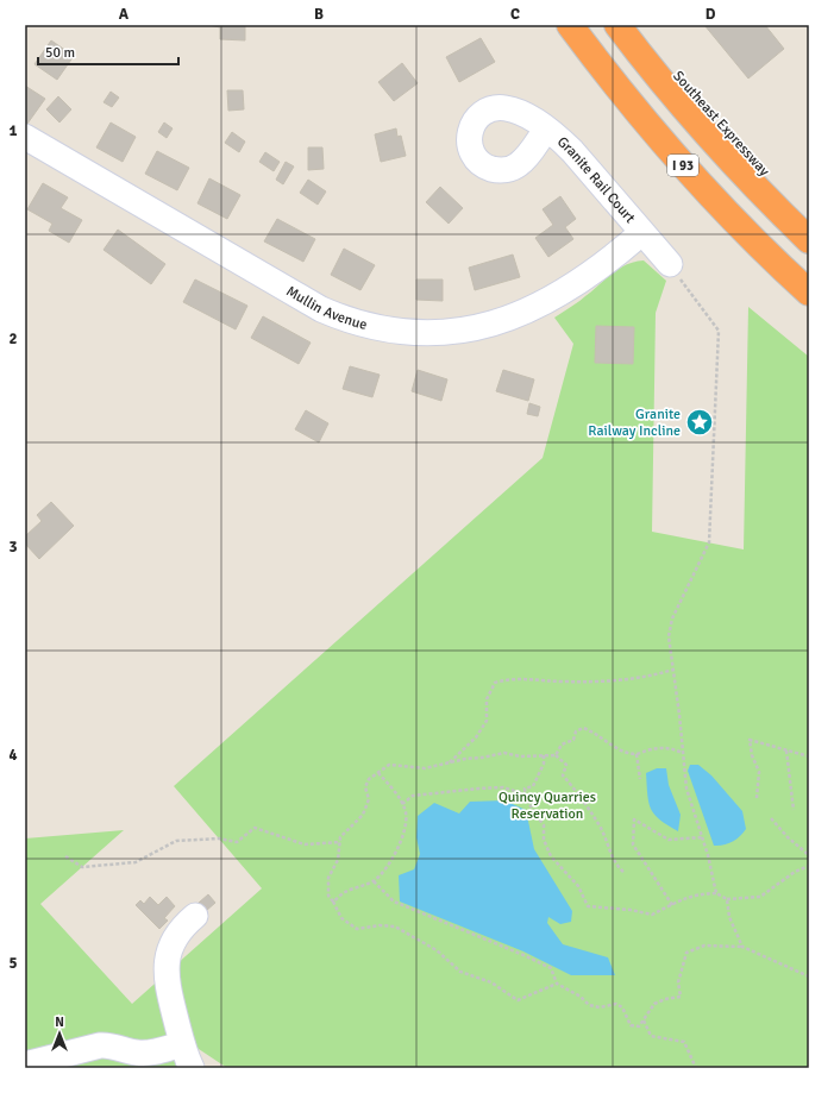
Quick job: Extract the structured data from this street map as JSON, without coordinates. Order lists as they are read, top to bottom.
{
  "streets": {
    "highway": ["Southeast Expressway", "I 93"],
    "street": ["Granite Rail Court", "Mullin Avenue"]
  },
  "crossings": [
    ["Granite Rail Court", "Mullin Avenue"]
  ],
  "parks": ["Quincy Quarries Reservation"],
  "places": {
    "place": ["Granite Railway Incline"]
  },
  "scale_bar": "50 m",
  "north": "top",
  "grid": {
    "columns": [
      "A",
      "B",
      "C",
      "D"
    ],
    "rows": [
      "1",
      "2",
      "3",
      "4",
      "5"
    ]
  }
}
